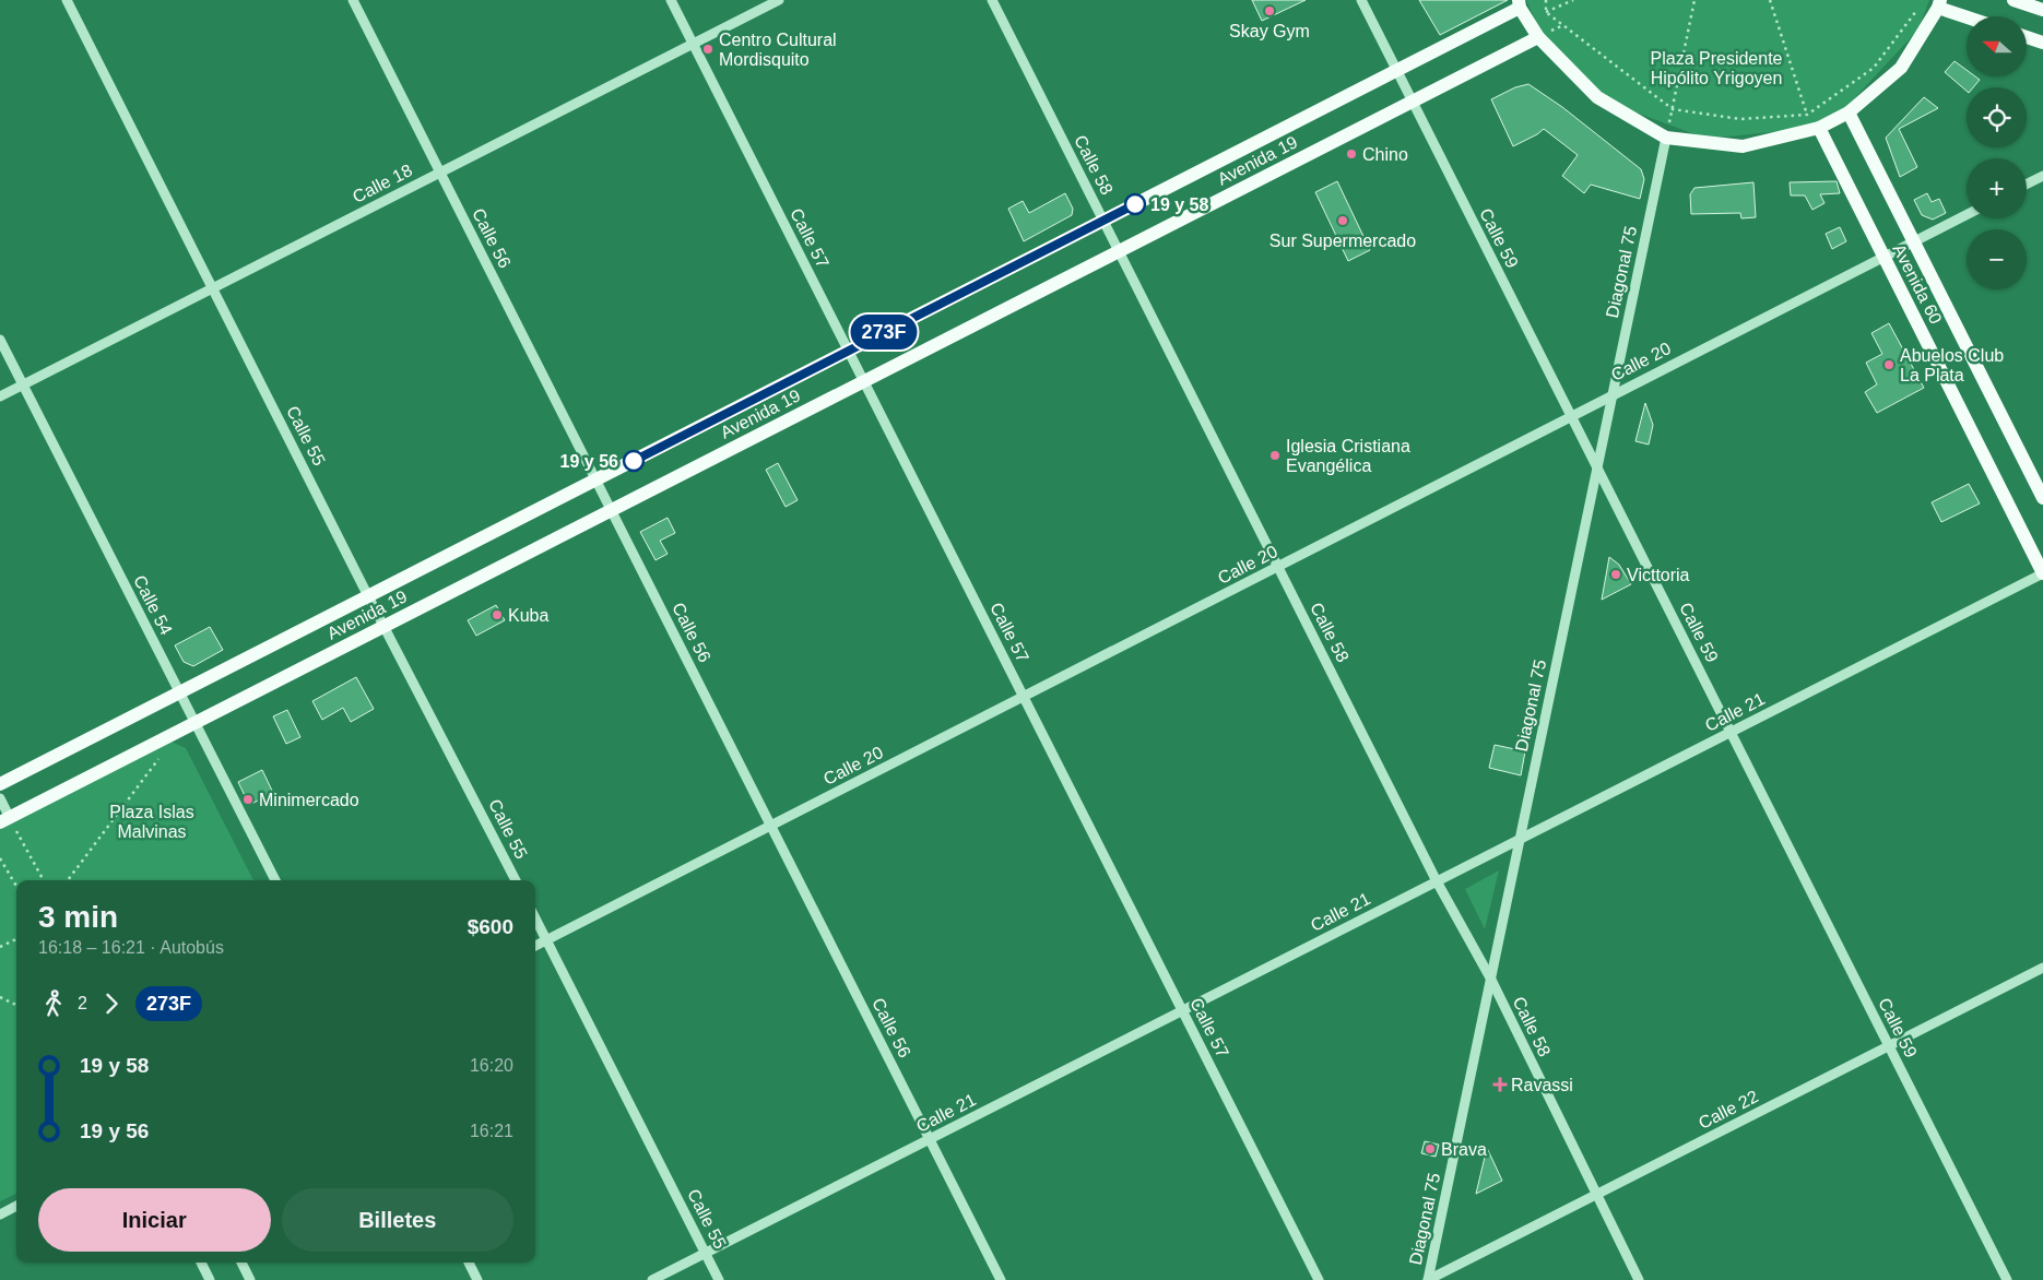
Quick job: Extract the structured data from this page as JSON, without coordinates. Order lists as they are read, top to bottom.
{
  "streets": {
    "main road": ["Avenida 19", "Avenida 60"],
    "street": [
      "Calle 58",
      "Calle 18",
      "Calle 56",
      "Calle 57",
      "Calle 59",
      "Diagonal 75",
      "Calle 20",
      "Calle 55",
      "Calle 54",
      "Calle 21",
      "Calle 22"
    ]
  },
  "crossings": [
    ["Avenida 19", "Calle 58"],
    ["Avenida 19", "Calle 56"],
    ["Avenida 19", "Calle 57"],
    ["Avenida 19", "Calle 59"],
    ["Avenida 19", "Calle 55"],
    ["Avenida 19", "Calle 54"],
    ["Calle 58", "Diagonal 75"],
    ["Calle 58", "Calle 20"],
    ["Calle 58", "Calle 21"],
    ["Calle 58", "Calle 22"],
    ["Calle 18", "Calle 56"],
    ["Calle 18", "Calle 57"],
    ["Calle 18", "Calle 55"],
    ["Calle 18", "Calle 54"],
    ["Calle 56", "Calle 20"],
    ["Calle 56", "Calle 21"],
    ["Calle 57", "Calle 20"],
    ["Calle 57", "Calle 21"],
    ["Calle 59", "Diagonal 75"],
    ["Calle 59", "Calle 20"],
    ["Calle 59", "Calle 21"],
    ["Calle 59", "Calle 22"],
    ["Diagonal 75", "Calle 20"],
    ["Diagonal 75", "Calle 21"],
    ["Diagonal 75", "Calle 22"],
    ["Avenida 60", "Calle 20"],
    ["Avenida 60", "Calle 21"],
    ["Calle 20", "Calle 55"],
    ["Calle 55", "Calle 21"]
  ],
  "parks": ["Plaza Presidente Hipólito Yrigoyen", "Plaza Islas Malvinas"],
  "places": {
    "other": [
      "Skay Gym",
      "Centro Cultural Mordisquito",
      "Chino",
      "19 y 58",
      "Sur Supermercado",
      "Abuelos Club La Plata",
      "Iglesia Cristiana Evangélica",
      "19 y 56",
      "Victtoria",
      "Kuba",
      "Minimercado",
      "Brava"
    ],
    "health": ["Ravassi"]
  },
  "lines": ["bus line 273F"],
  "north": "left",
  "page": {
    "on_map": "273F",
    "map_buttons": ["+", "−"],
    "heading": ["3 min", "16:18 – 16:21 · Autobús", "$600"],
    "legs": ["2", "273F"],
    "list": [
      {
        "name": "19 y 58",
        "value": "16:20"
      },
      {
        "name": "19 y 56",
        "value": "16:21"
      }
    ],
    "buttons": ["Iniciar", "Billetes"]
  }
}
